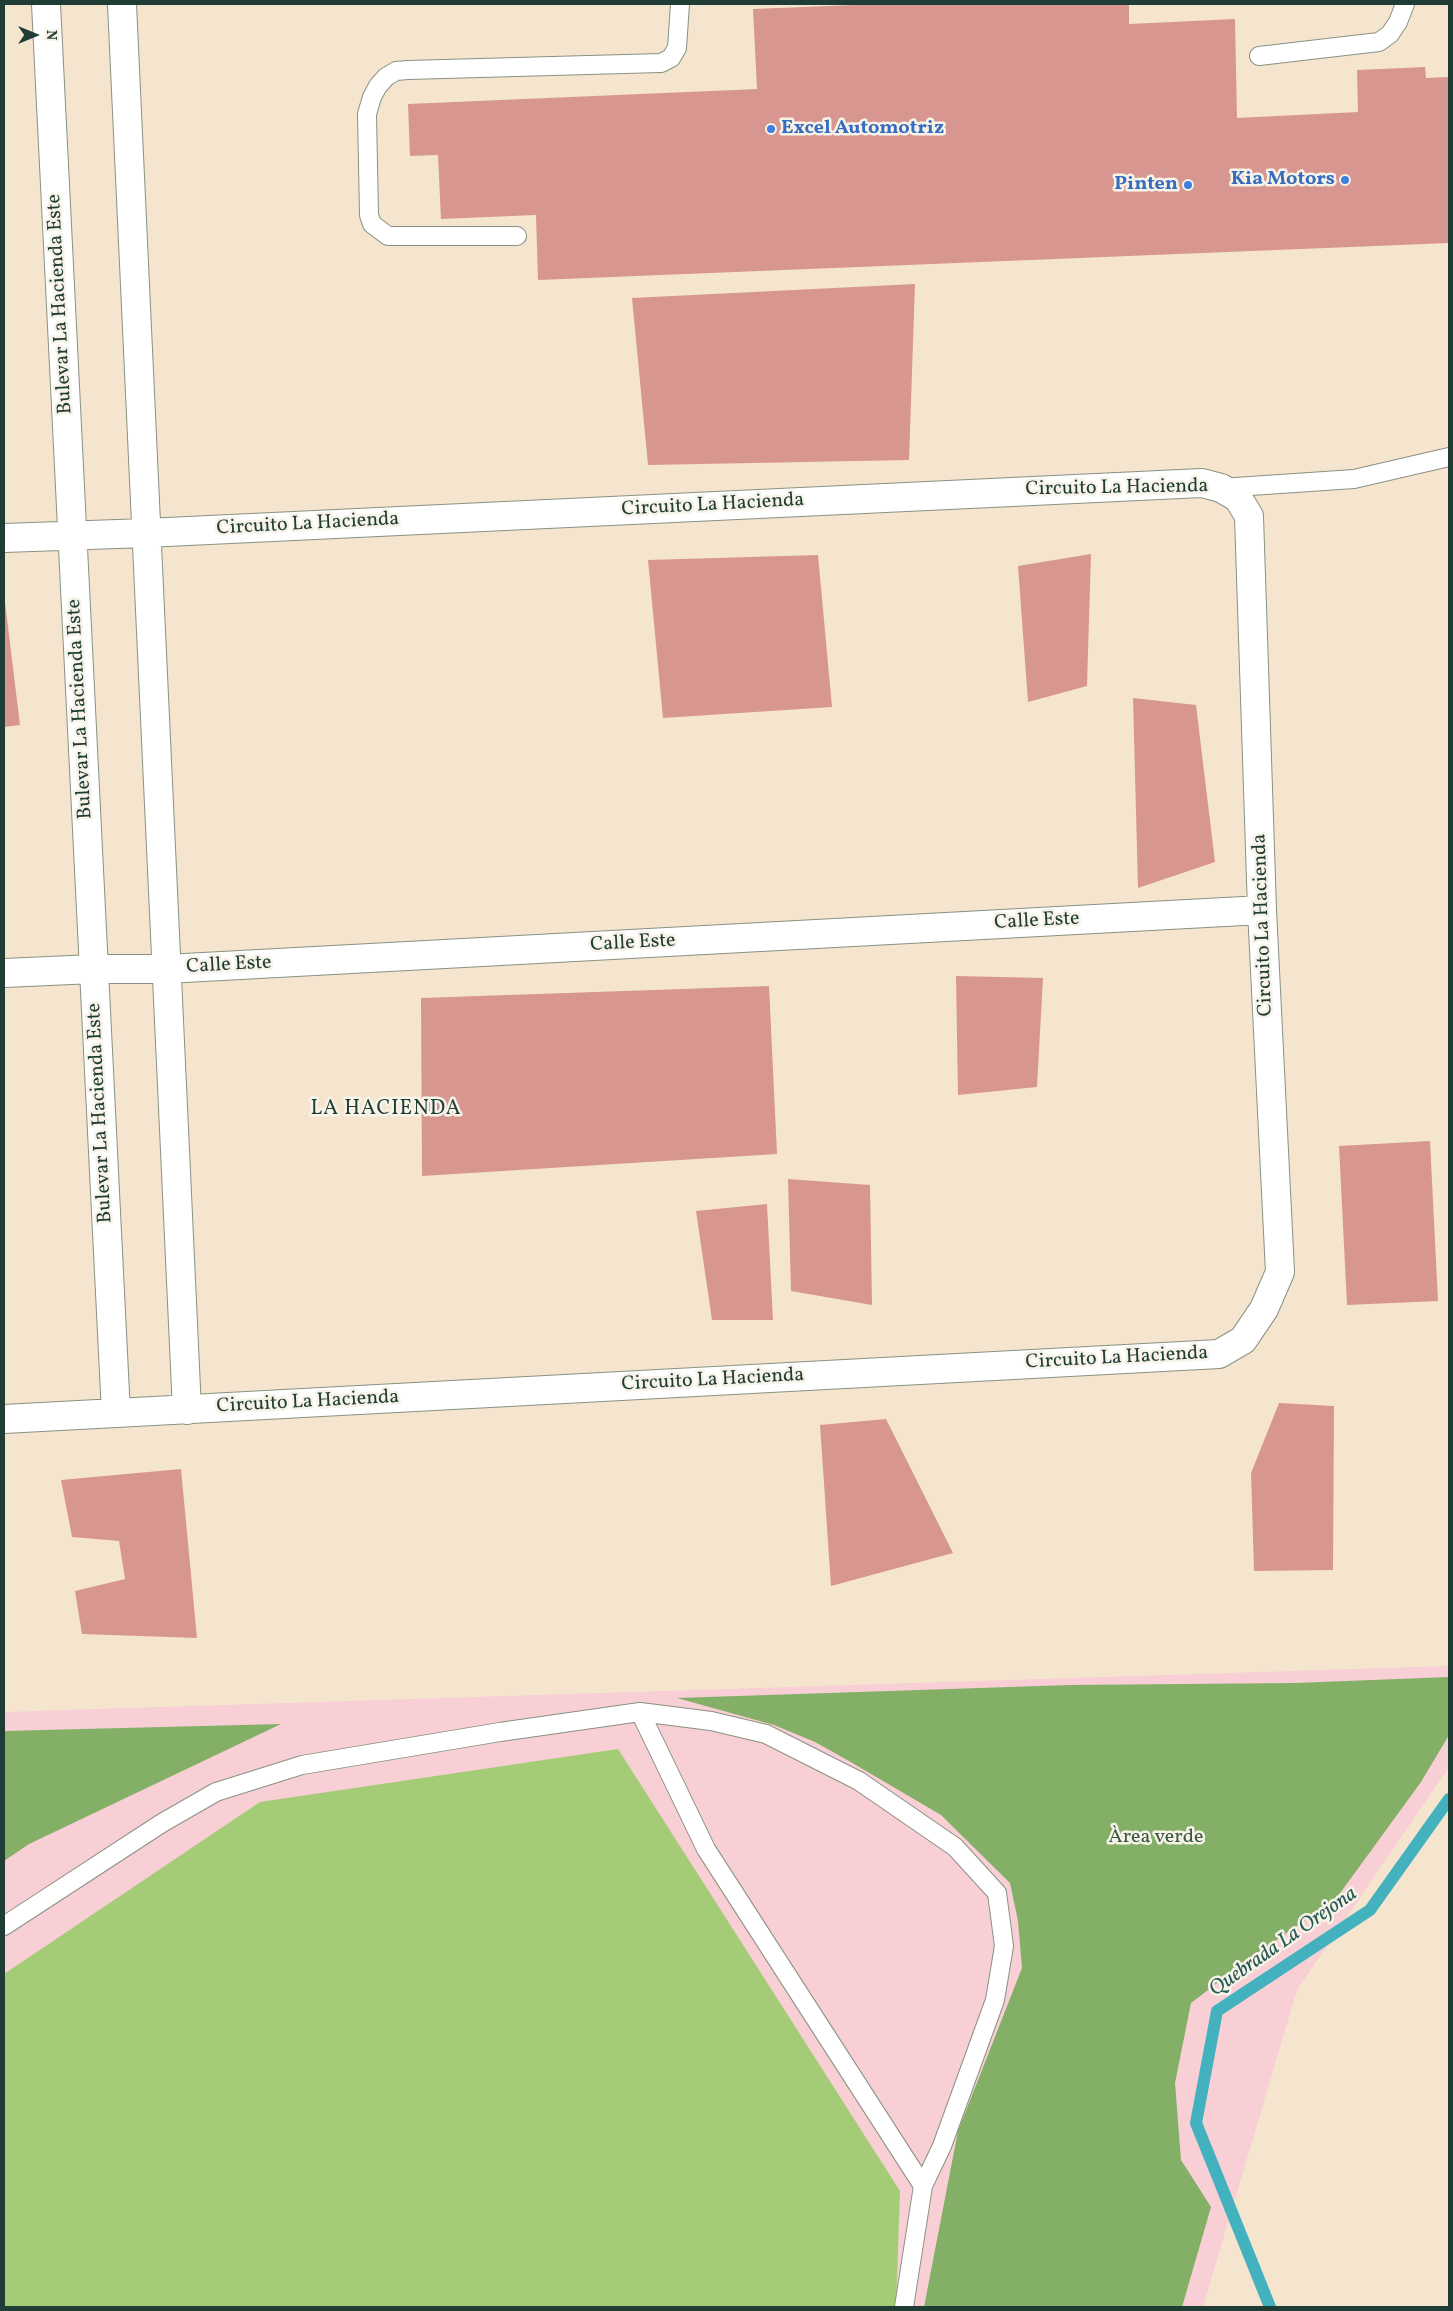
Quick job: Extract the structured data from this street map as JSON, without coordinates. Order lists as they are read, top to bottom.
{
  "streets": {
    "street": ["Bulevar La Hacienda Este", "Circuito La Hacienda", "Calle Este"]
  },
  "crossings": [
    ["Bulevar La Hacienda Este", "Circuito La Hacienda"],
    ["Bulevar La Hacienda Este", "Calle Este"],
    ["Circuito La Hacienda", "Calle Este"]
  ],
  "districts": ["LA HACIENDA"],
  "water": ["Quebrada La Orejona"],
  "parks": ["Àrea verde"],
  "places": ["Excel Automotriz", "Kia Motors", "Pinten"],
  "north": "right"
}
